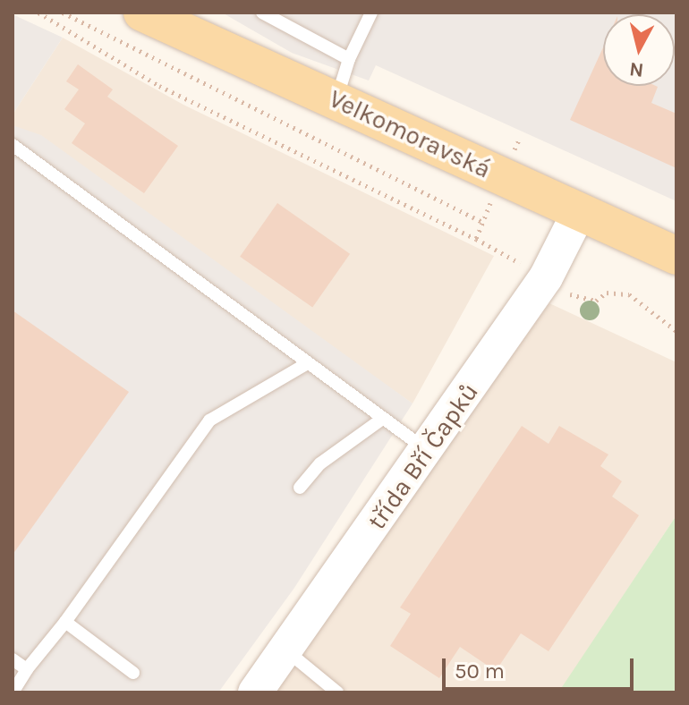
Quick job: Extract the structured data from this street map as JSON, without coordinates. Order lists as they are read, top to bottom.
{
  "streets": {
    "main road": ["Velkomoravská"],
    "street": ["třída Bří Čapků"]
  },
  "crossings": [
    ["Velkomoravská", "třída Bří Čapků"]
  ],
  "scale_bar": "50 m",
  "north": "bottom"
}
